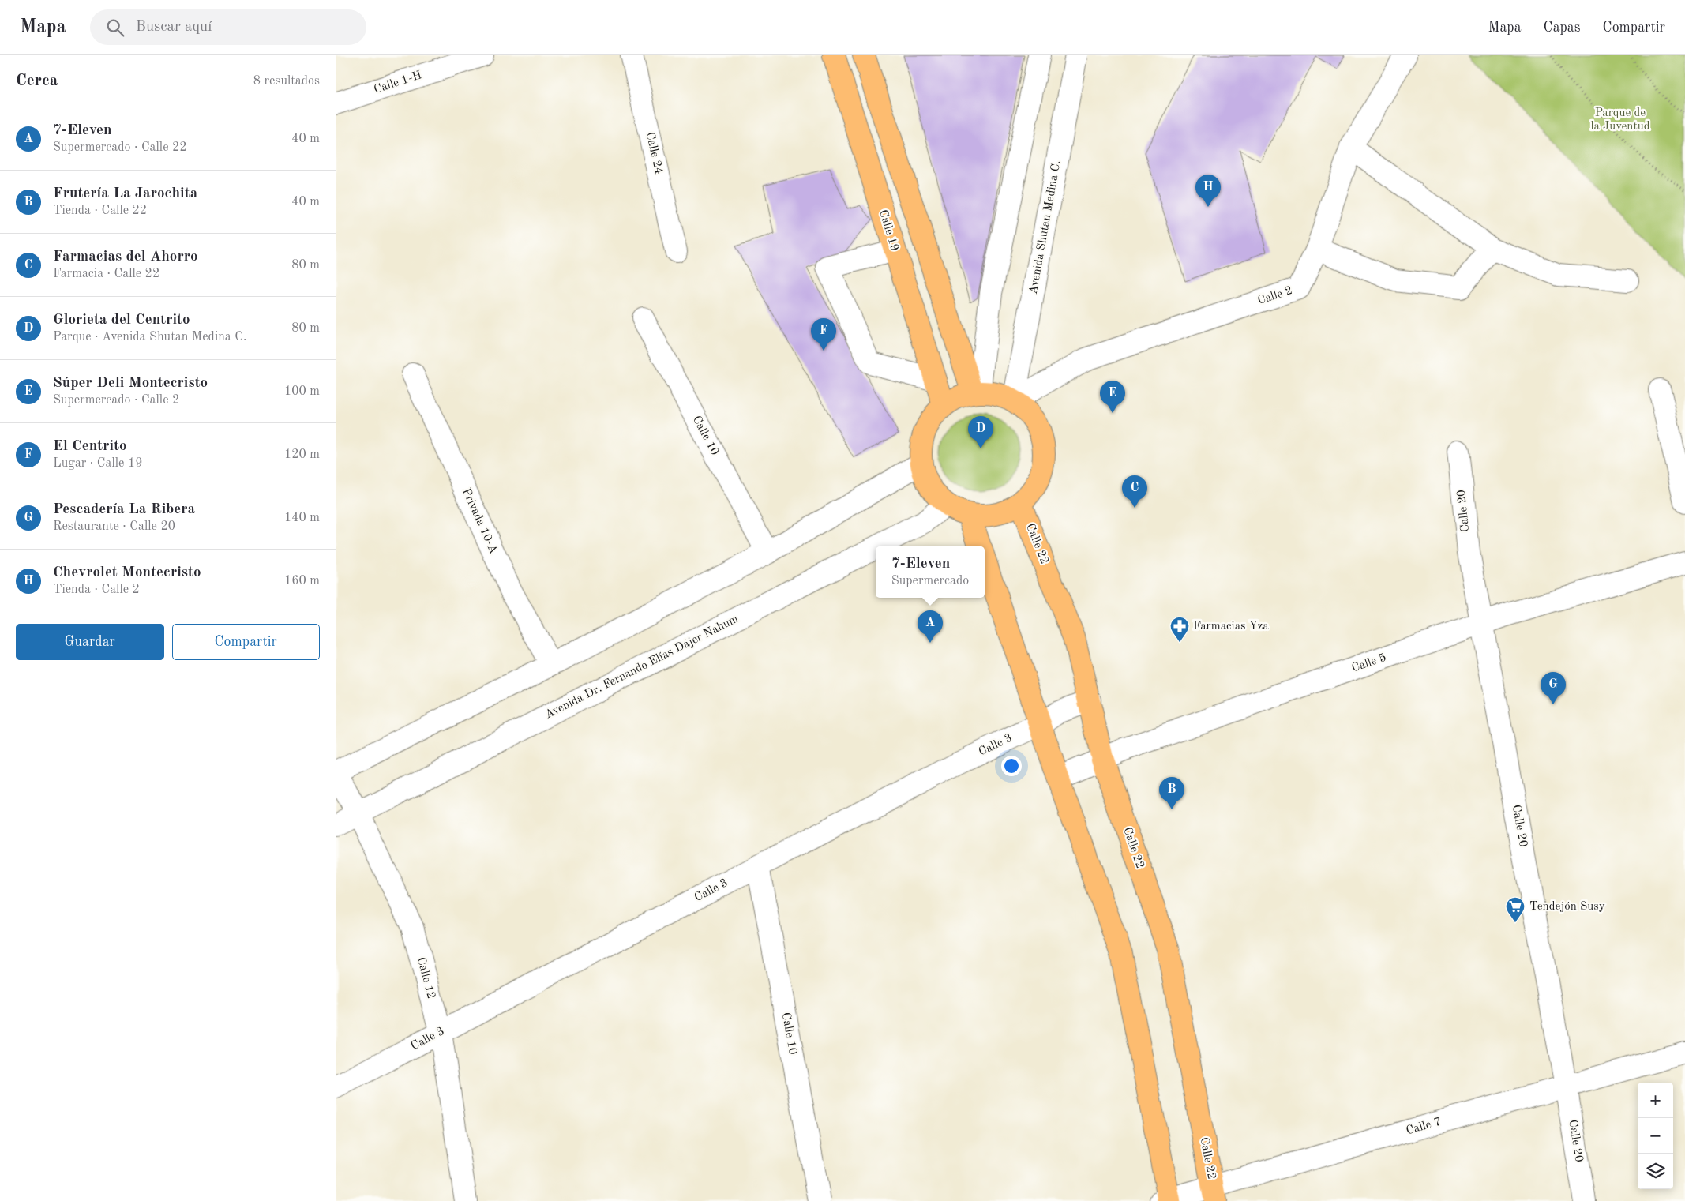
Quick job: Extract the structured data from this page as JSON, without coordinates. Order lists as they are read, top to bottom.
{
  "streets": {
    "main road": ["Calle 19", "Calle 22"],
    "street": [
      "Calle 1-H",
      "Calle 24",
      "Avenida Shutan Medina C.",
      "Calle 2",
      "Calle 10",
      "Calle 20",
      "Privada 10-A",
      "Calle 5",
      "Avenida Dr. Fernando Elías Dájer Nahum",
      "Calle 3",
      "Calle 12",
      "Calle 7"
    ]
  },
  "crossings": [
    ["Avenida Shutan Medina C.", "Calle 19"],
    ["Avenida Shutan Medina C.", "Calle 2"],
    ["Avenida Shutan Medina C.", "Calle 22"],
    ["Avenida Shutan Medina C.", "Avenida Dr. Fernando Elías Dájer Nahum"],
    ["Calle 19", "Calle 2"],
    ["Calle 19", "Calle 22"],
    ["Calle 19", "Avenida Dr. Fernando Elías Dájer Nahum"],
    ["Calle 2", "Calle 22"],
    ["Calle 2", "Avenida Dr. Fernando Elías Dájer Nahum"],
    ["Calle 10", "Calle 3"],
    ["Calle 20", "Calle 5"],
    ["Calle 20", "Calle 7"],
    ["Calle 22", "Calle 5"],
    ["Calle 22", "Avenida Dr. Fernando Elías Dájer Nahum"],
    ["Calle 22", "Calle 3"],
    ["Calle 22", "Calle 7"],
    ["Avenida Dr. Fernando Elías Dájer Nahum", "Calle 12"],
    ["Calle 3", "Calle 12"]
  ],
  "parks": ["Parque de la Juventud"],
  "places": {
    "pharmacy": ["Farmacias Yza"],
    "supermarket": ["Tendejón Susy"]
  },
  "page": {
    "header": "Mapa",
    "search": "Buscar aquí",
    "nav": ["Mapa", "Capas", "Compartir"],
    "heading": ["Cerca", "8 resultados"],
    "list": [
      {
        "mark": "A",
        "name": "7-Eleven",
        "note": "Supermercado · Calle 22",
        "value": "40 m"
      },
      {
        "mark": "B",
        "name": "Frutería La Jarochita",
        "note": "Tienda · Calle 22",
        "value": "40 m"
      },
      {
        "mark": "C",
        "name": "Farmacias del Ahorro",
        "note": "Farmacia · Calle 22",
        "value": "80 m"
      },
      {
        "mark": "D",
        "name": "Glorieta del Centrito",
        "note": "Parque · Avenida Shutan Medina C.",
        "value": "80 m"
      },
      {
        "mark": "E",
        "name": "Súper Deli Montecristo",
        "note": "Supermercado · Calle 2",
        "value": "100 m"
      },
      {
        "mark": "F",
        "name": "El Centrito",
        "note": "Lugar · Calle 19",
        "value": "120 m"
      },
      {
        "mark": "G",
        "name": "Pescadería La Ribera",
        "note": "Restaurante · Calle 20",
        "value": "140 m"
      },
      {
        "mark": "H",
        "name": "Chevrolet Montecristo",
        "note": "Tienda · Calle 2",
        "value": "160 m"
      }
    ],
    "pins": [
      "H",
      "F",
      "E",
      "D",
      "C",
      "A",
      "G",
      "B"
    ],
    "popup": ["7-Eleven", "Supermercado"],
    "buttons": ["Guardar", "Compartir"],
    "map_buttons": ["+", "−"]
  }
}
